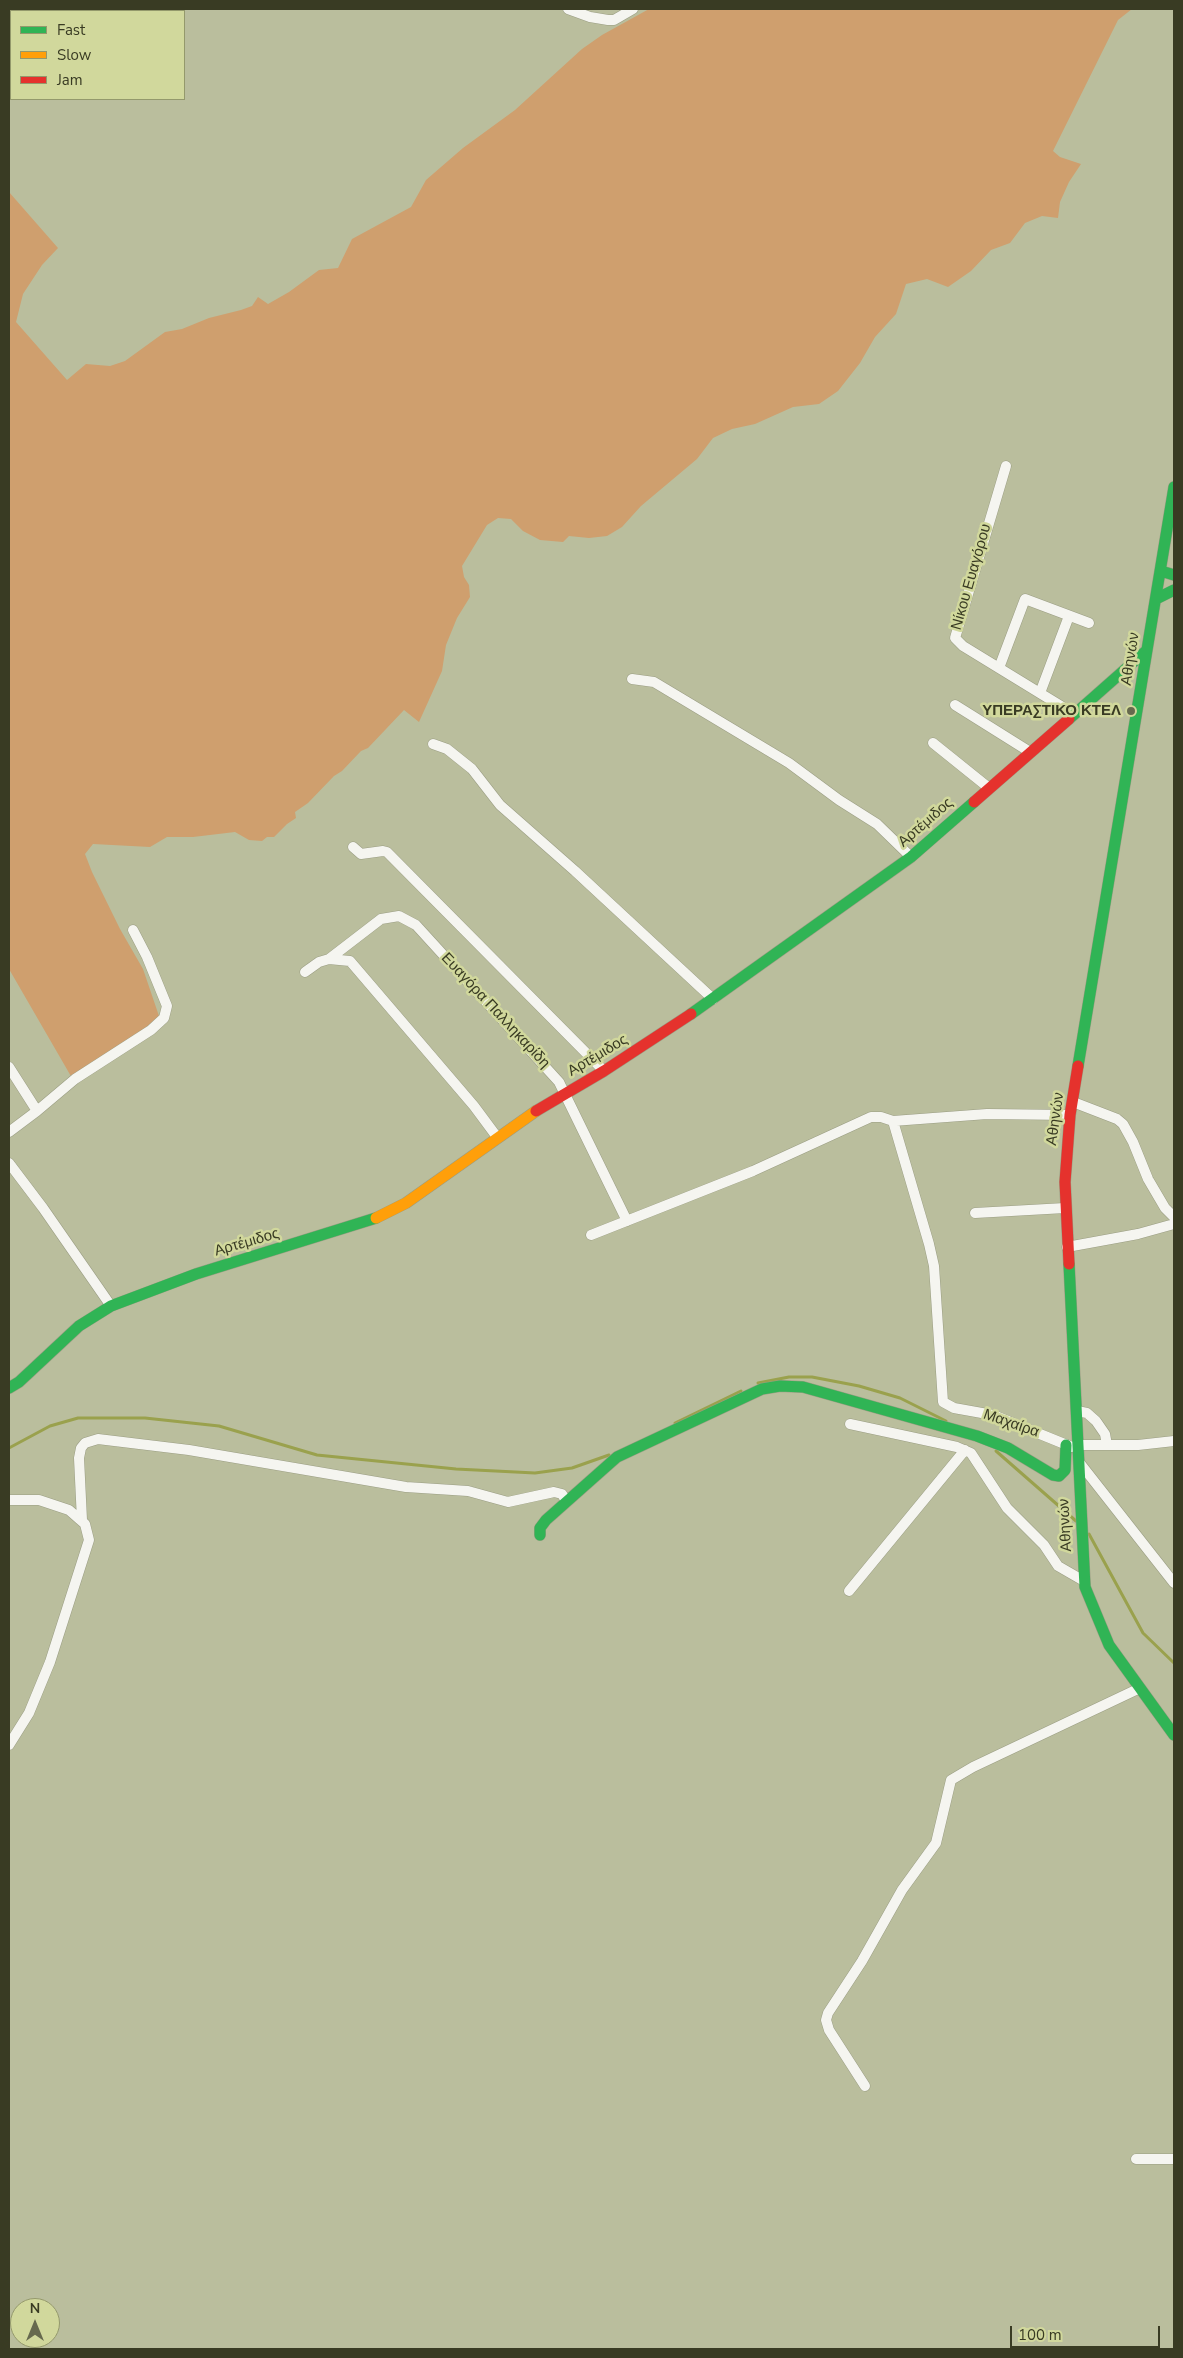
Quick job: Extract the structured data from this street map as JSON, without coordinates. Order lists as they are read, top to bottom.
{
  "streets": {
    "street": [
      "Νίκου Ευαγόρου",
      "Αθηνών",
      "Αρτέμιδος",
      "Ευαγόρα Παλληκαρίδη",
      "Μαχαίρα"
    ]
  },
  "crossings": [
    ["Νίκου Ευαγόρου", "Αρτέμιδος"],
    ["Αθηνών", "Αρτέμιδος"],
    ["Αθηνών", "Μαχαίρα"],
    ["Αρτέμιδος", "Ευαγόρα Παλληκαρίδη"]
  ],
  "places": ["ΥΠΕΡΑΣΤΙΚΟ ΚΤΕΛ"],
  "legend": ["Fast", "Slow", "Jam"],
  "scale_bar": "100 m",
  "north": "top"
}
